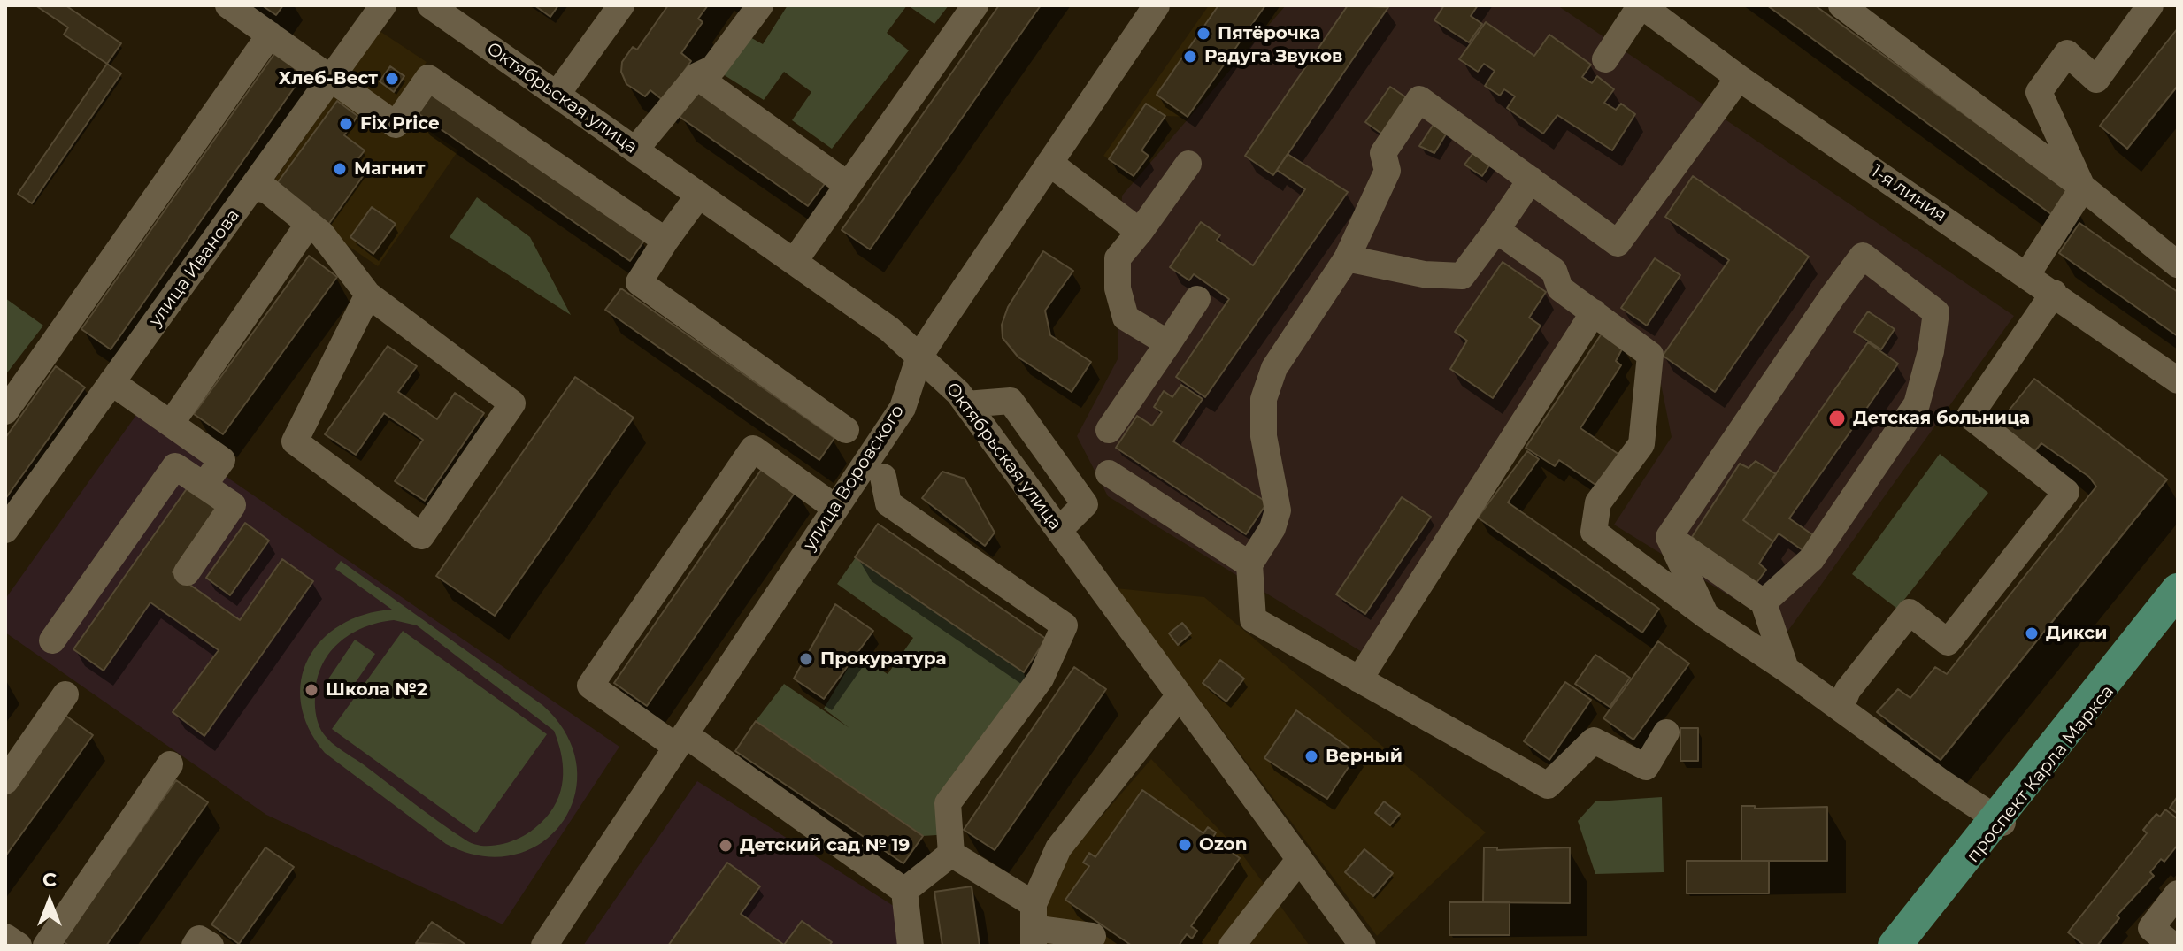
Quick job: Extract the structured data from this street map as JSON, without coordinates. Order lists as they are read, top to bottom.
{
  "streets": {
    "main road": ["проспект Карла Маркса"],
    "street": [
      "Октябрьская улица",
      "1-я линия",
      "улица Иванова",
      "улица Воровского"
    ]
  },
  "crossings": [
    ["Октябрьская улица", "улица Воровского"]
  ],
  "places": [
    "Пятёрочка",
    "Радуга Звуков",
    "Хлеб-Вест",
    "Fix Price",
    "Магнит",
    "Детская больница",
    "Дикси",
    "Прокуратура",
    "Школа №2",
    "Верный",
    "Ozon",
    "Детский сад № 19"
  ],
  "north": "top"
}
